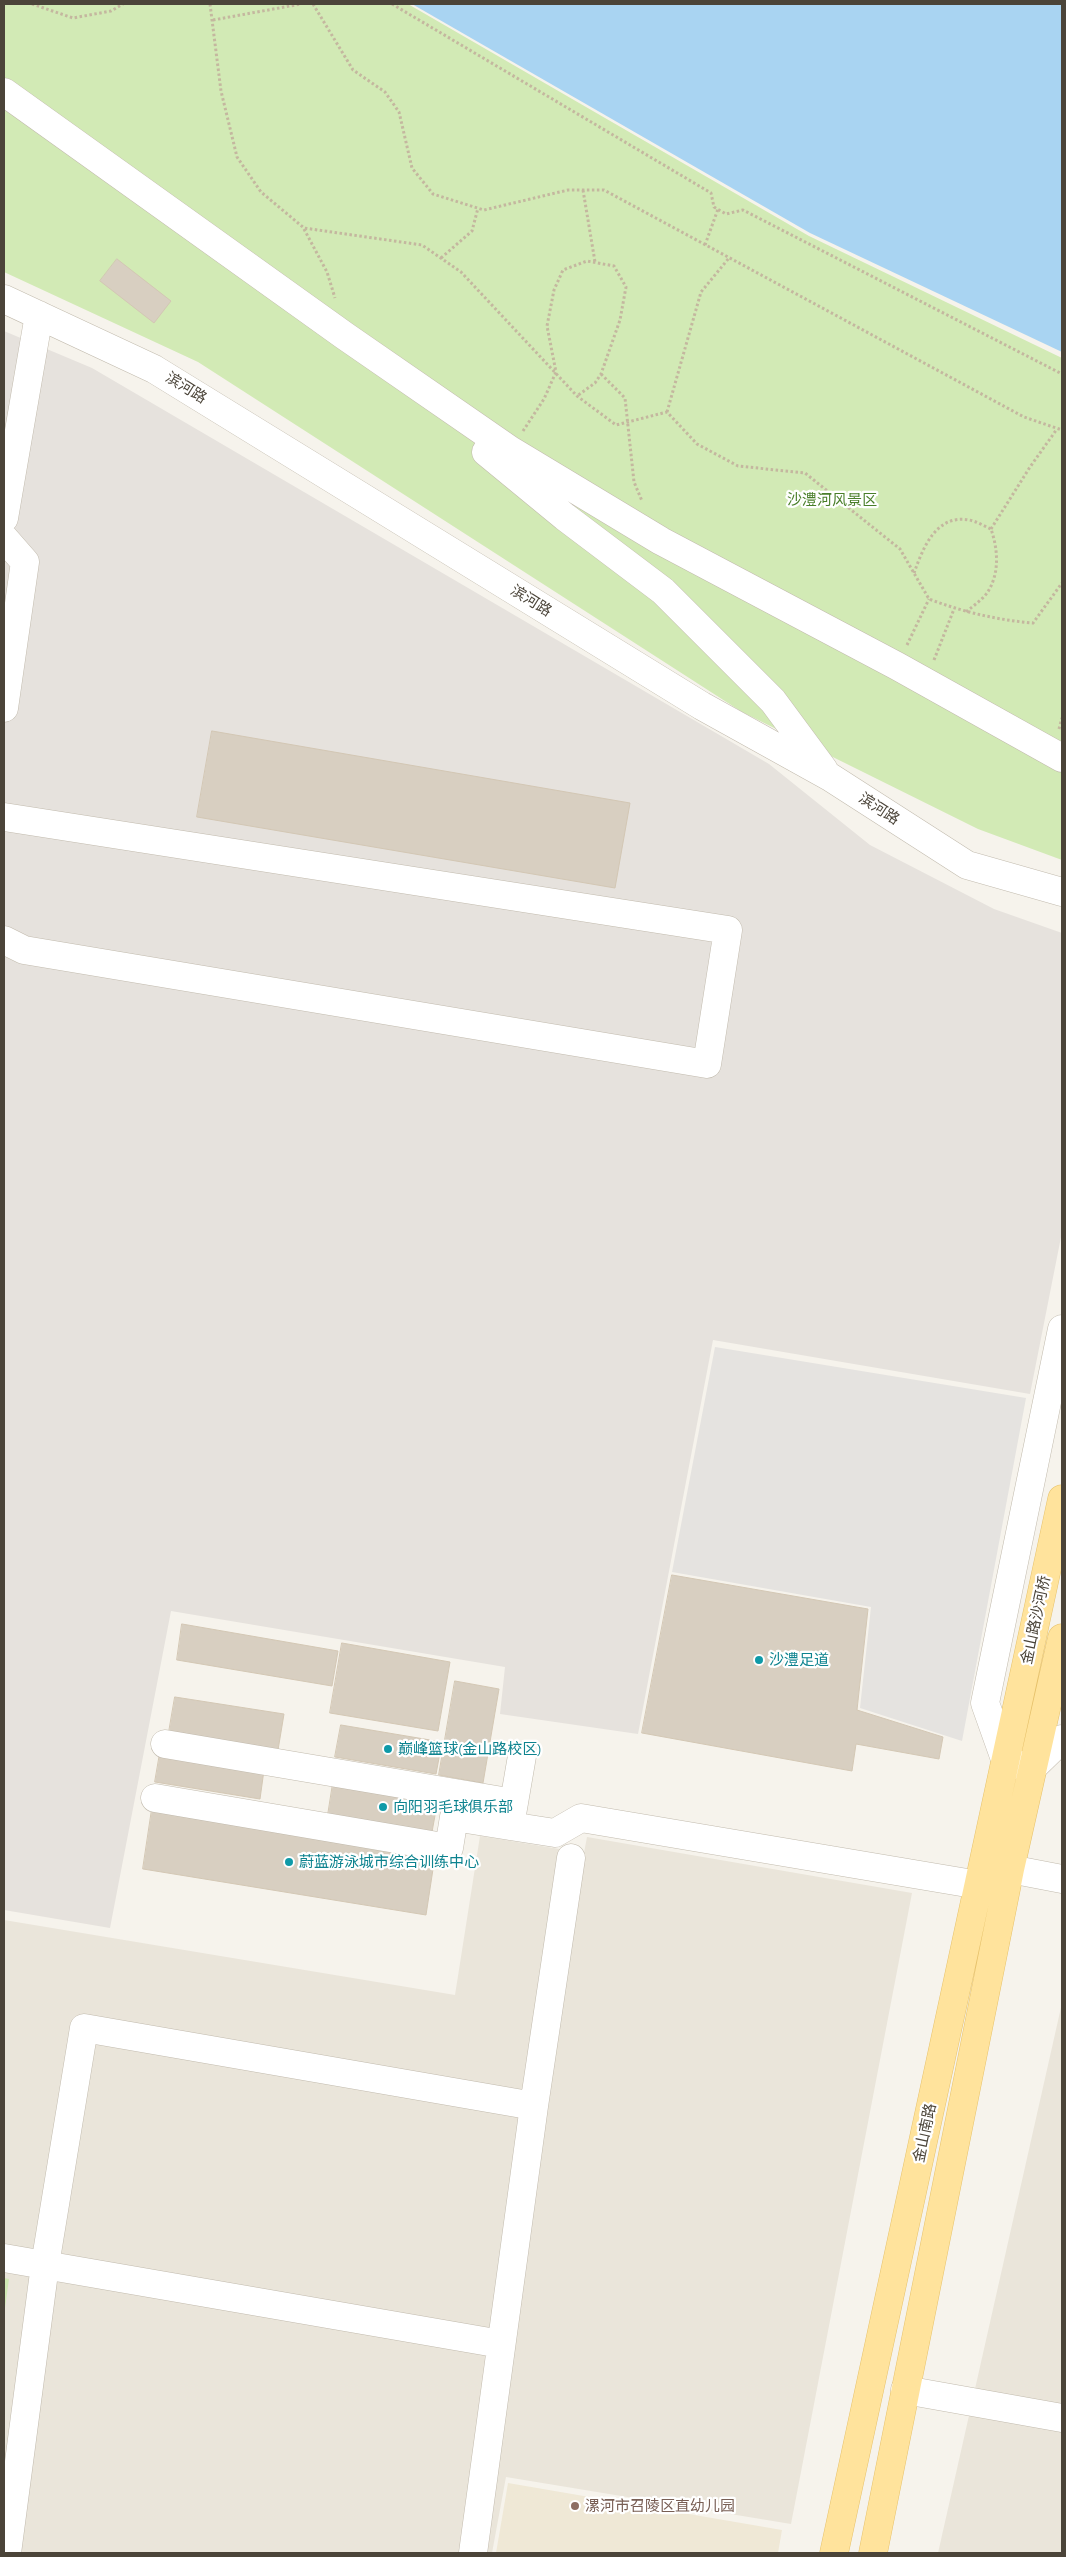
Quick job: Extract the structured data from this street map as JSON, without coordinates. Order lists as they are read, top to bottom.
{
  "streets": {
    "main road": ["金山路沙河桥", "金山南路"],
    "street": ["滨河路"]
  },
  "crossings": [
    ["金山路沙河桥", "金山南路"]
  ],
  "parks": ["沙澧河风景区"],
  "places": [
    "沙澧足道",
    "巅峰篮球(金山路校区)",
    "向阳羽毛球俱乐部",
    "蔚蓝游泳城市综合训练中心",
    "漯河市召陵区直幼儿园"
  ]
}
